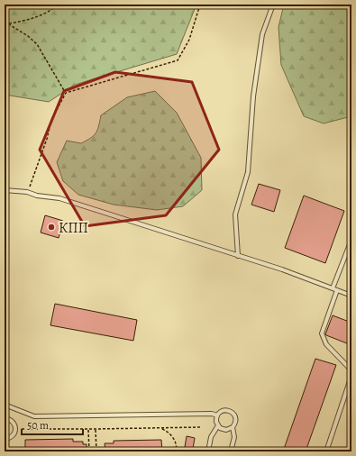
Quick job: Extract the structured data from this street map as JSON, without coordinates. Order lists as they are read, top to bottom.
{
  "places": ["КПП"],
  "scale_bar": "50 m"
}
